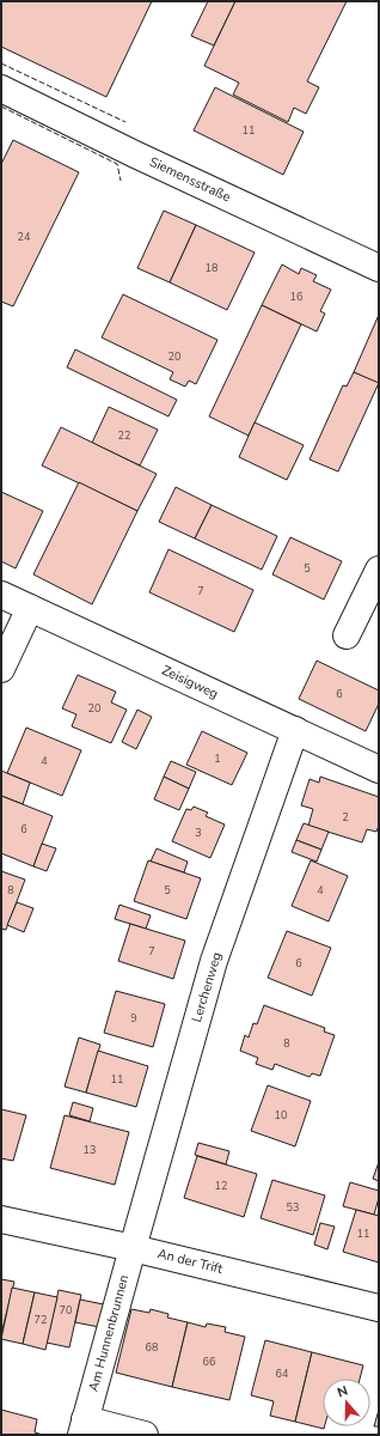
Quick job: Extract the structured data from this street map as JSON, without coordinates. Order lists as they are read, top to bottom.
{
  "streets": {
    "street": [
      "Siemensstraße",
      "Zeisigweg",
      "Lerchenweg",
      "An der Trift",
      "Am Hunnenbrunnen"
    ]
  },
  "crossings": [
    ["Zeisigweg", "Lerchenweg"],
    ["Lerchenweg", "An der Trift"],
    ["Lerchenweg", "Am Hunnenbrunnen"],
    ["An der Trift", "Am Hunnenbrunnen"]
  ],
  "house_numbers": [
    "11",
    "24",
    "18",
    "16",
    "20",
    "22",
    "5",
    "7",
    "6",
    "20",
    "1",
    "4",
    "2",
    "6",
    "3",
    "8",
    "5",
    "4",
    "7",
    "6",
    "9",
    "8",
    "11",
    "10",
    "13",
    "12",
    "53",
    "11",
    "70",
    "72",
    "68",
    "66",
    "64"
  ],
  "north": "top"
}
